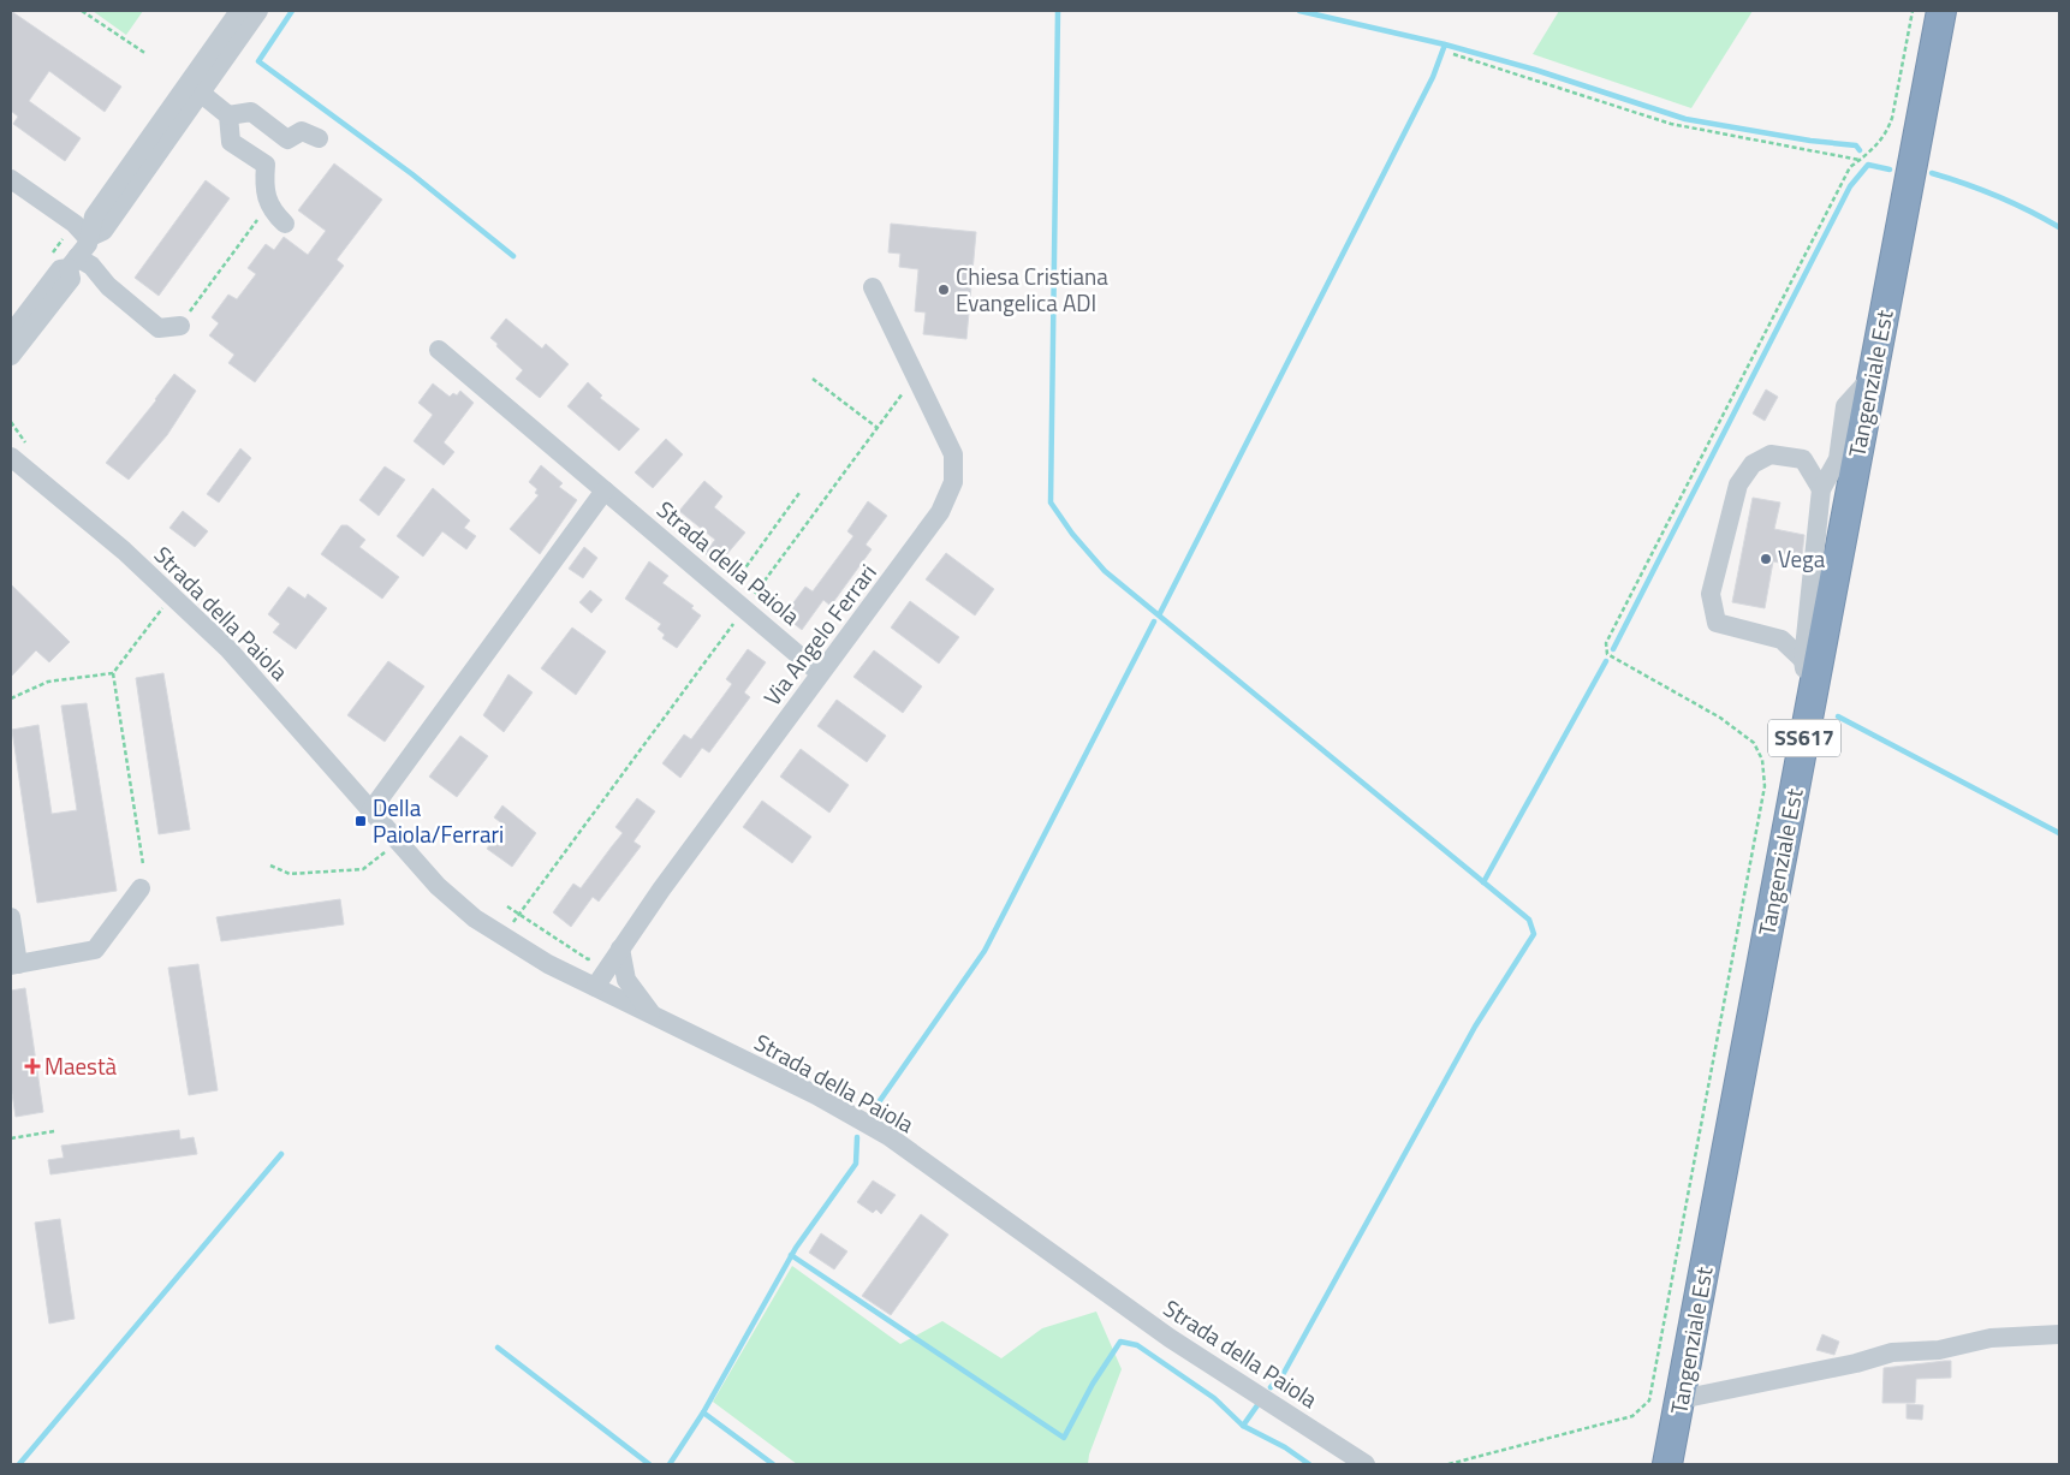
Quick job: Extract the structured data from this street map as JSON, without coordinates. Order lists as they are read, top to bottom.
{
  "streets": {
    "highway": ["Tangenziale Est", "SS617"],
    "street": ["Strada della Paiola", "Via Angelo Ferrari"]
  },
  "crossings": [
    ["Strada della Paiola", "Via Angelo Ferrari"]
  ],
  "places": {
    "other": ["Chiesa Cristiana Evangelica ADI", "Vega"],
    "transit": ["Della Paiola/Ferrari"],
    "health": ["Maestà"]
  }
}
